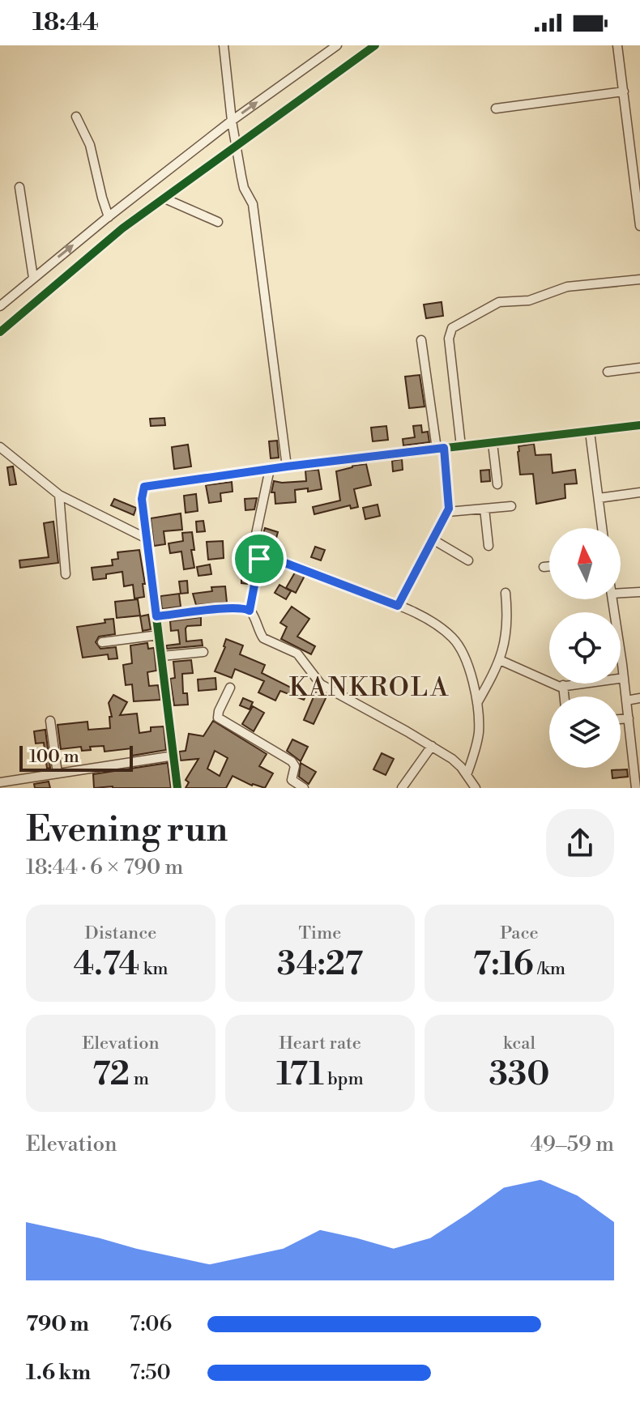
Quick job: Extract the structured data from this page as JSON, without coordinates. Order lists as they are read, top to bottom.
{
  "districts": ["KANKROLA"],
  "scale_bar": "100 m",
  "north": "top",
  "page": {
    "status": "18:44",
    "scale": "100 m",
    "heading": ["Evening run", "18:44 · 6 × 790 m"],
    "stats": [
      ["Distance", "4.74 km"],
      ["Time", "34:27"],
      ["Pace", "7:16 /km"],
      ["Elevation", "72 m"],
      ["Heart rate", "171 bpm"],
      ["kcal", "330"]
    ],
    "chart": ["Elevation", "49–59 m"],
    "list": [
      {
        "name": "790 m",
        "note": "7:06"
      },
      {
        "name": "1.6 km",
        "note": "7:50"
      }
    ]
  }
}
